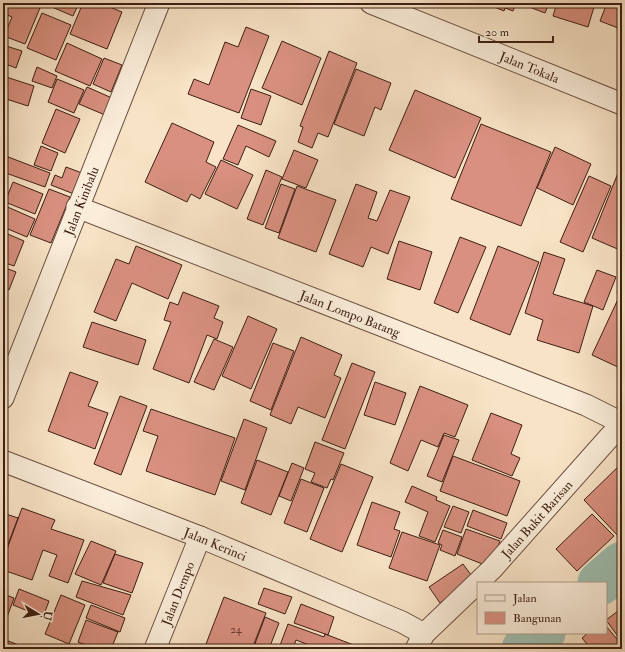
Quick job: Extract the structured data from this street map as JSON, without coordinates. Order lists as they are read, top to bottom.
{
  "streets": {
    "street": [
      "Jalan Tokala",
      "Jalan Kinibalu",
      "Jalan Lompo Batang",
      "Jalan Bukit Barisan",
      "Jalan Kerinci",
      "Jalan Dempo"
    ]
  },
  "crossings": [
    ["Jalan Kinibalu", "Jalan Lompo Batang"],
    ["Jalan Lompo Batang", "Jalan Bukit Barisan"],
    ["Jalan Bukit Barisan", "Jalan Kerinci"],
    ["Jalan Kerinci", "Jalan Dempo"]
  ],
  "house_numbers": ["24"],
  "legend": ["Jalan", "Bangunan"],
  "scale_bar": "20 m",
  "north": "right"
}
